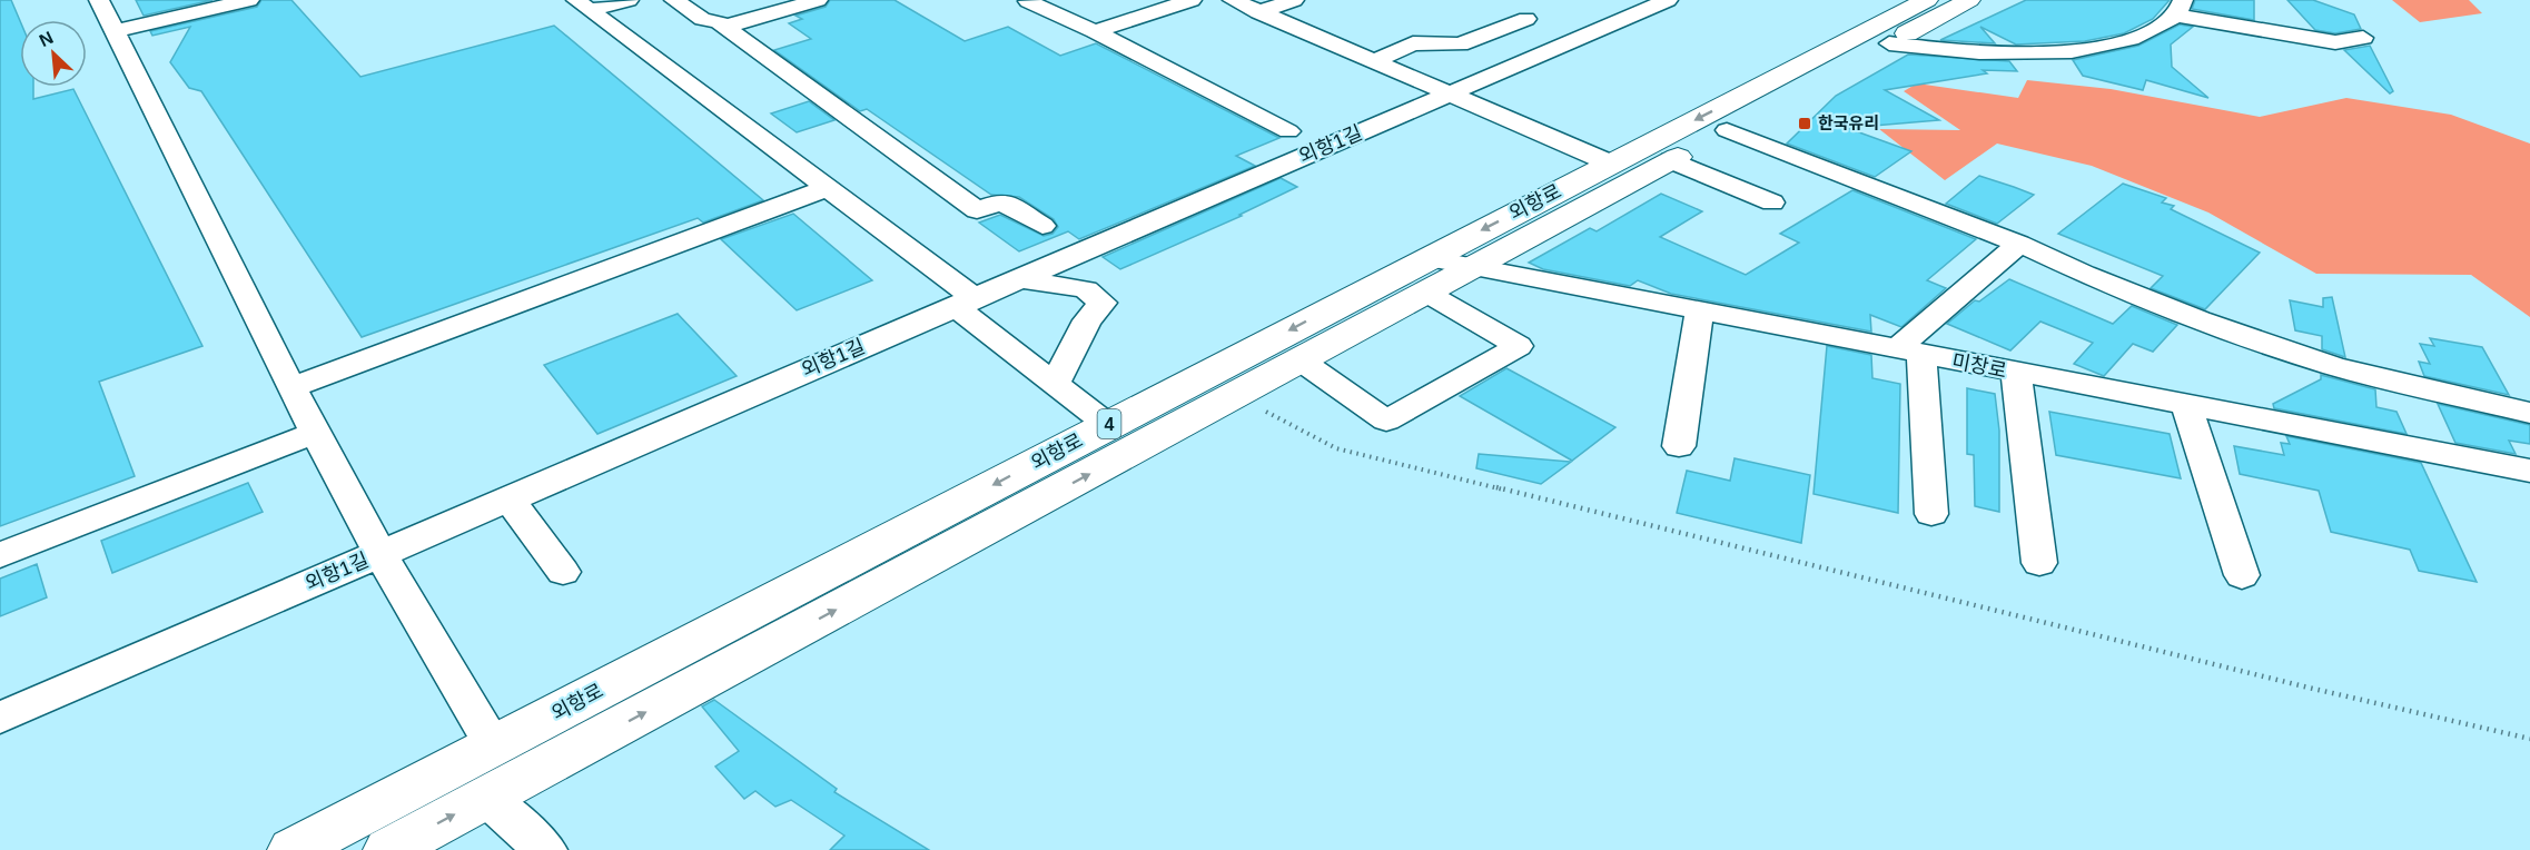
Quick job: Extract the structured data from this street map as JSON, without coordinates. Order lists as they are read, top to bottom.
{
  "streets": {
    "main road": ["외항로", "4"],
    "street": ["외항1길", "미창로"]
  },
  "crossings": [
    ["외항로", "미창로"]
  ],
  "places": {
    "transit": ["한국유리"]
  },
  "north": "top left"
}
